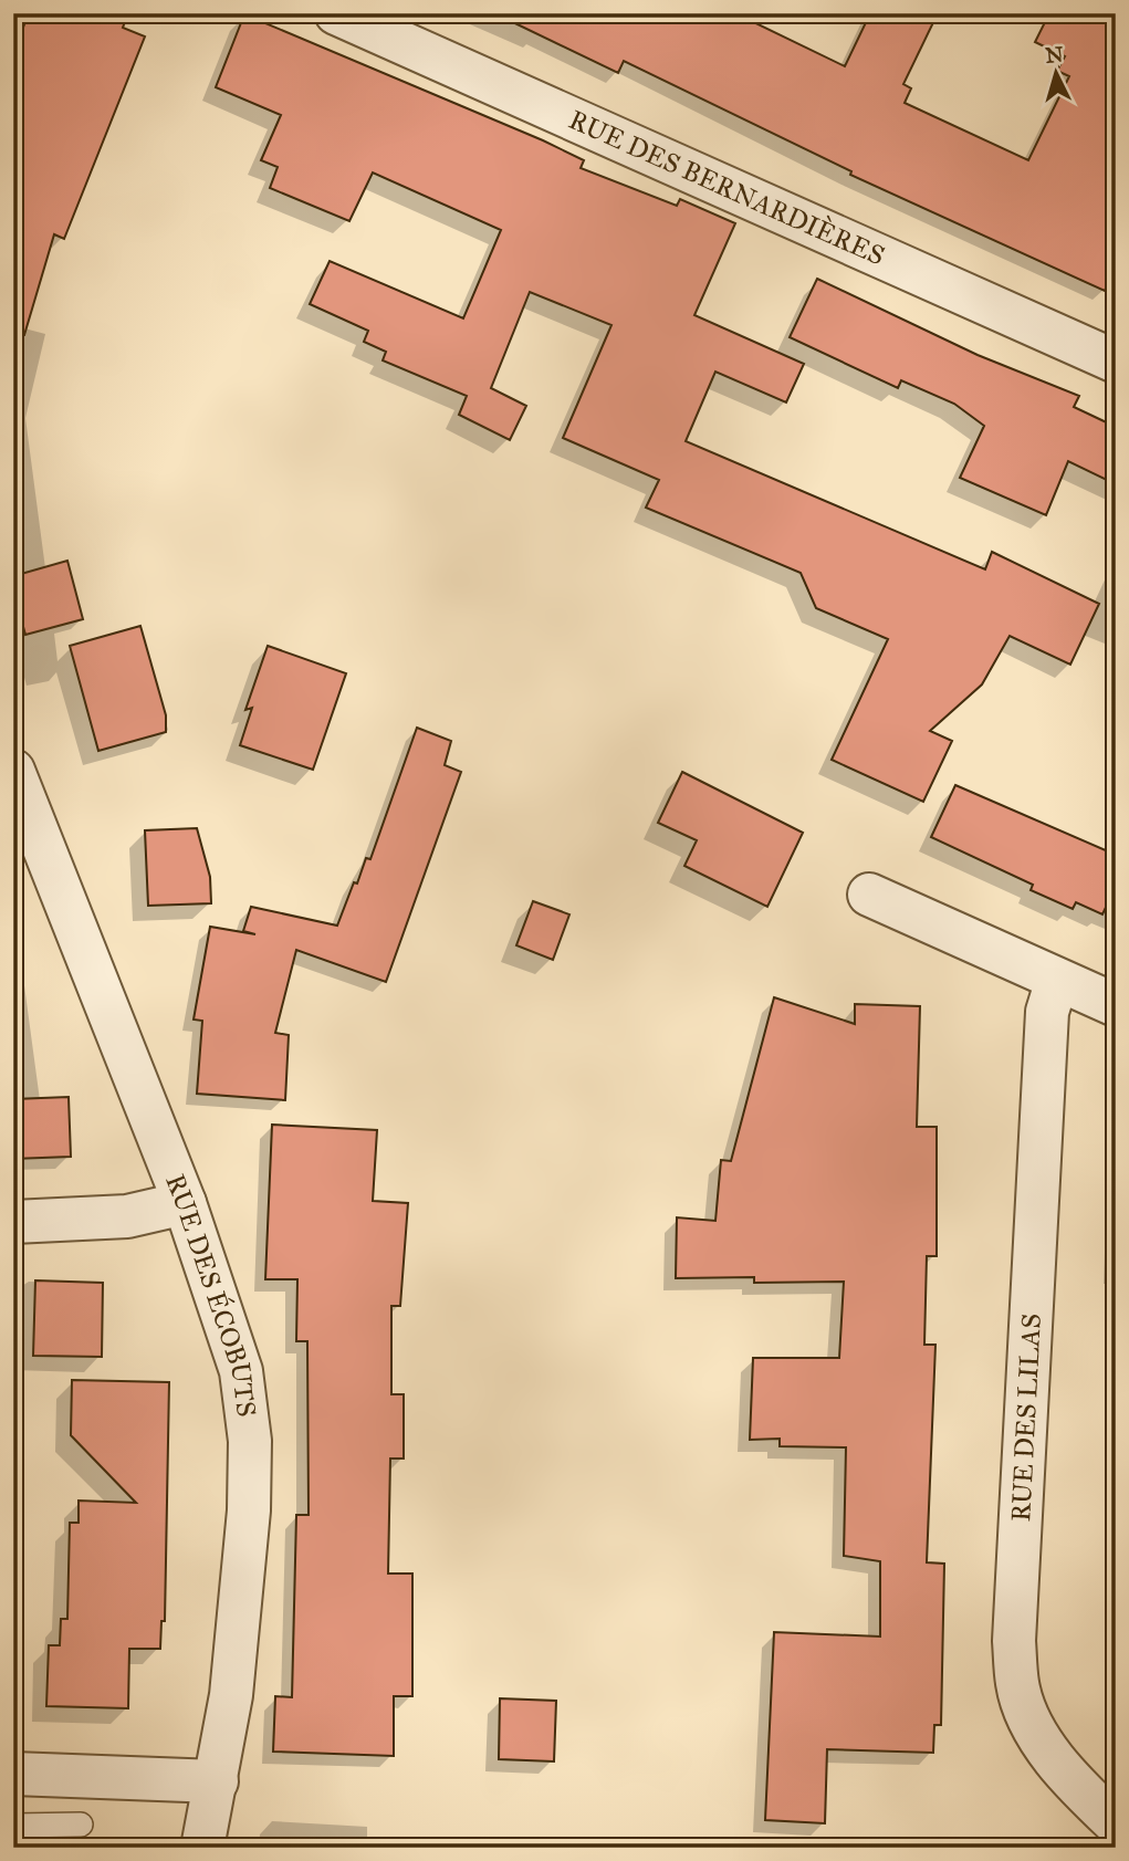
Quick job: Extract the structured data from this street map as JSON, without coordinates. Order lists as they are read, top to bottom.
{
  "streets": {
    "street": ["RUE DES BERNARDIÈRES", "RUE DES ÉCOBUTS", "RUE DES LILAS"]
  },
  "north": "top"
}
